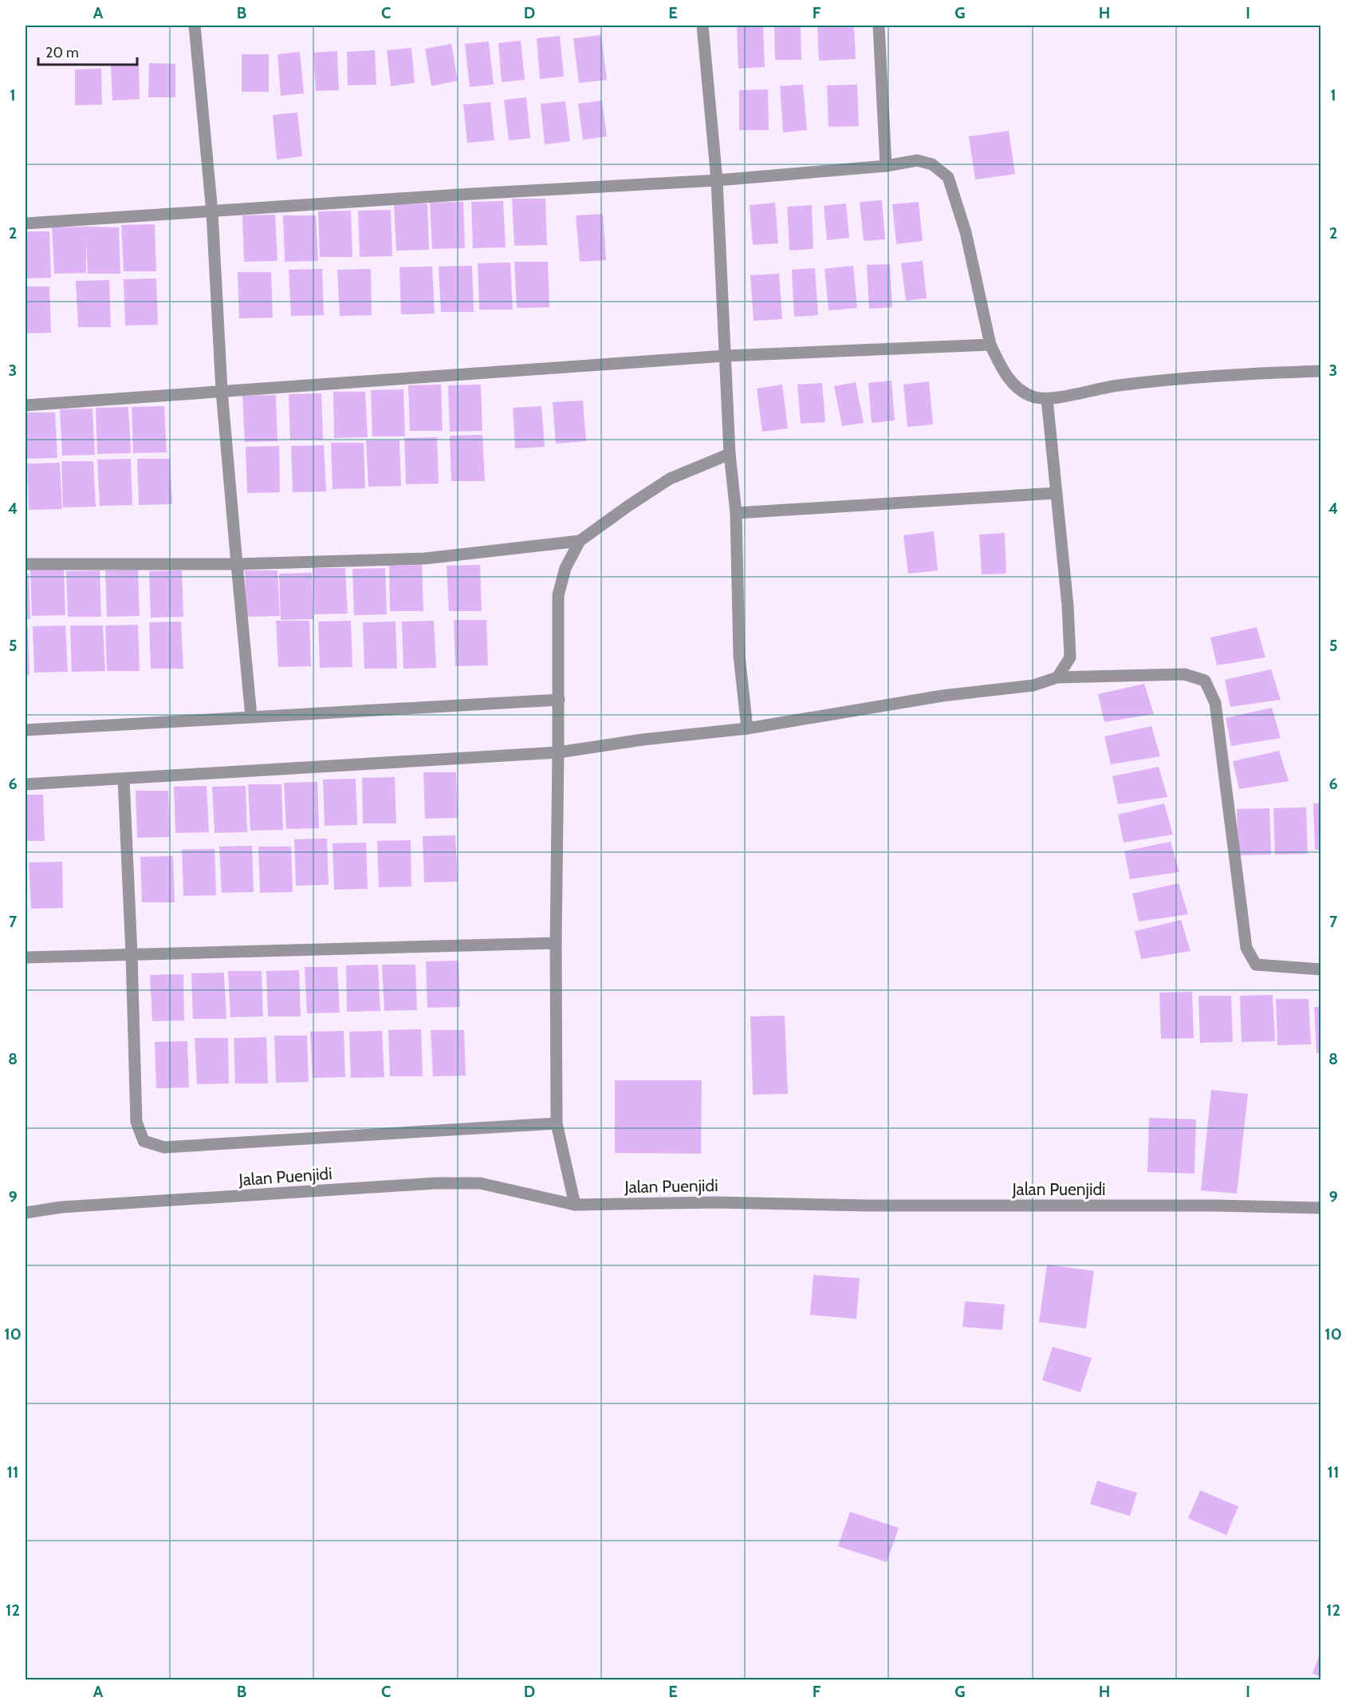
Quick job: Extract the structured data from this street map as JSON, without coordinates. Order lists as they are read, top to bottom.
{
  "streets": {
    "street": ["Jalan Puenjidi"]
  },
  "scale_bar": "20 m",
  "grid": {
    "columns": [
      "A",
      "B",
      "C",
      "D",
      "E",
      "F",
      "G",
      "H",
      "I"
    ],
    "rows": [
      "1",
      "2",
      "3",
      "4",
      "5",
      "6",
      "7",
      "8",
      "9",
      "10",
      "11",
      "12"
    ]
  }
}
